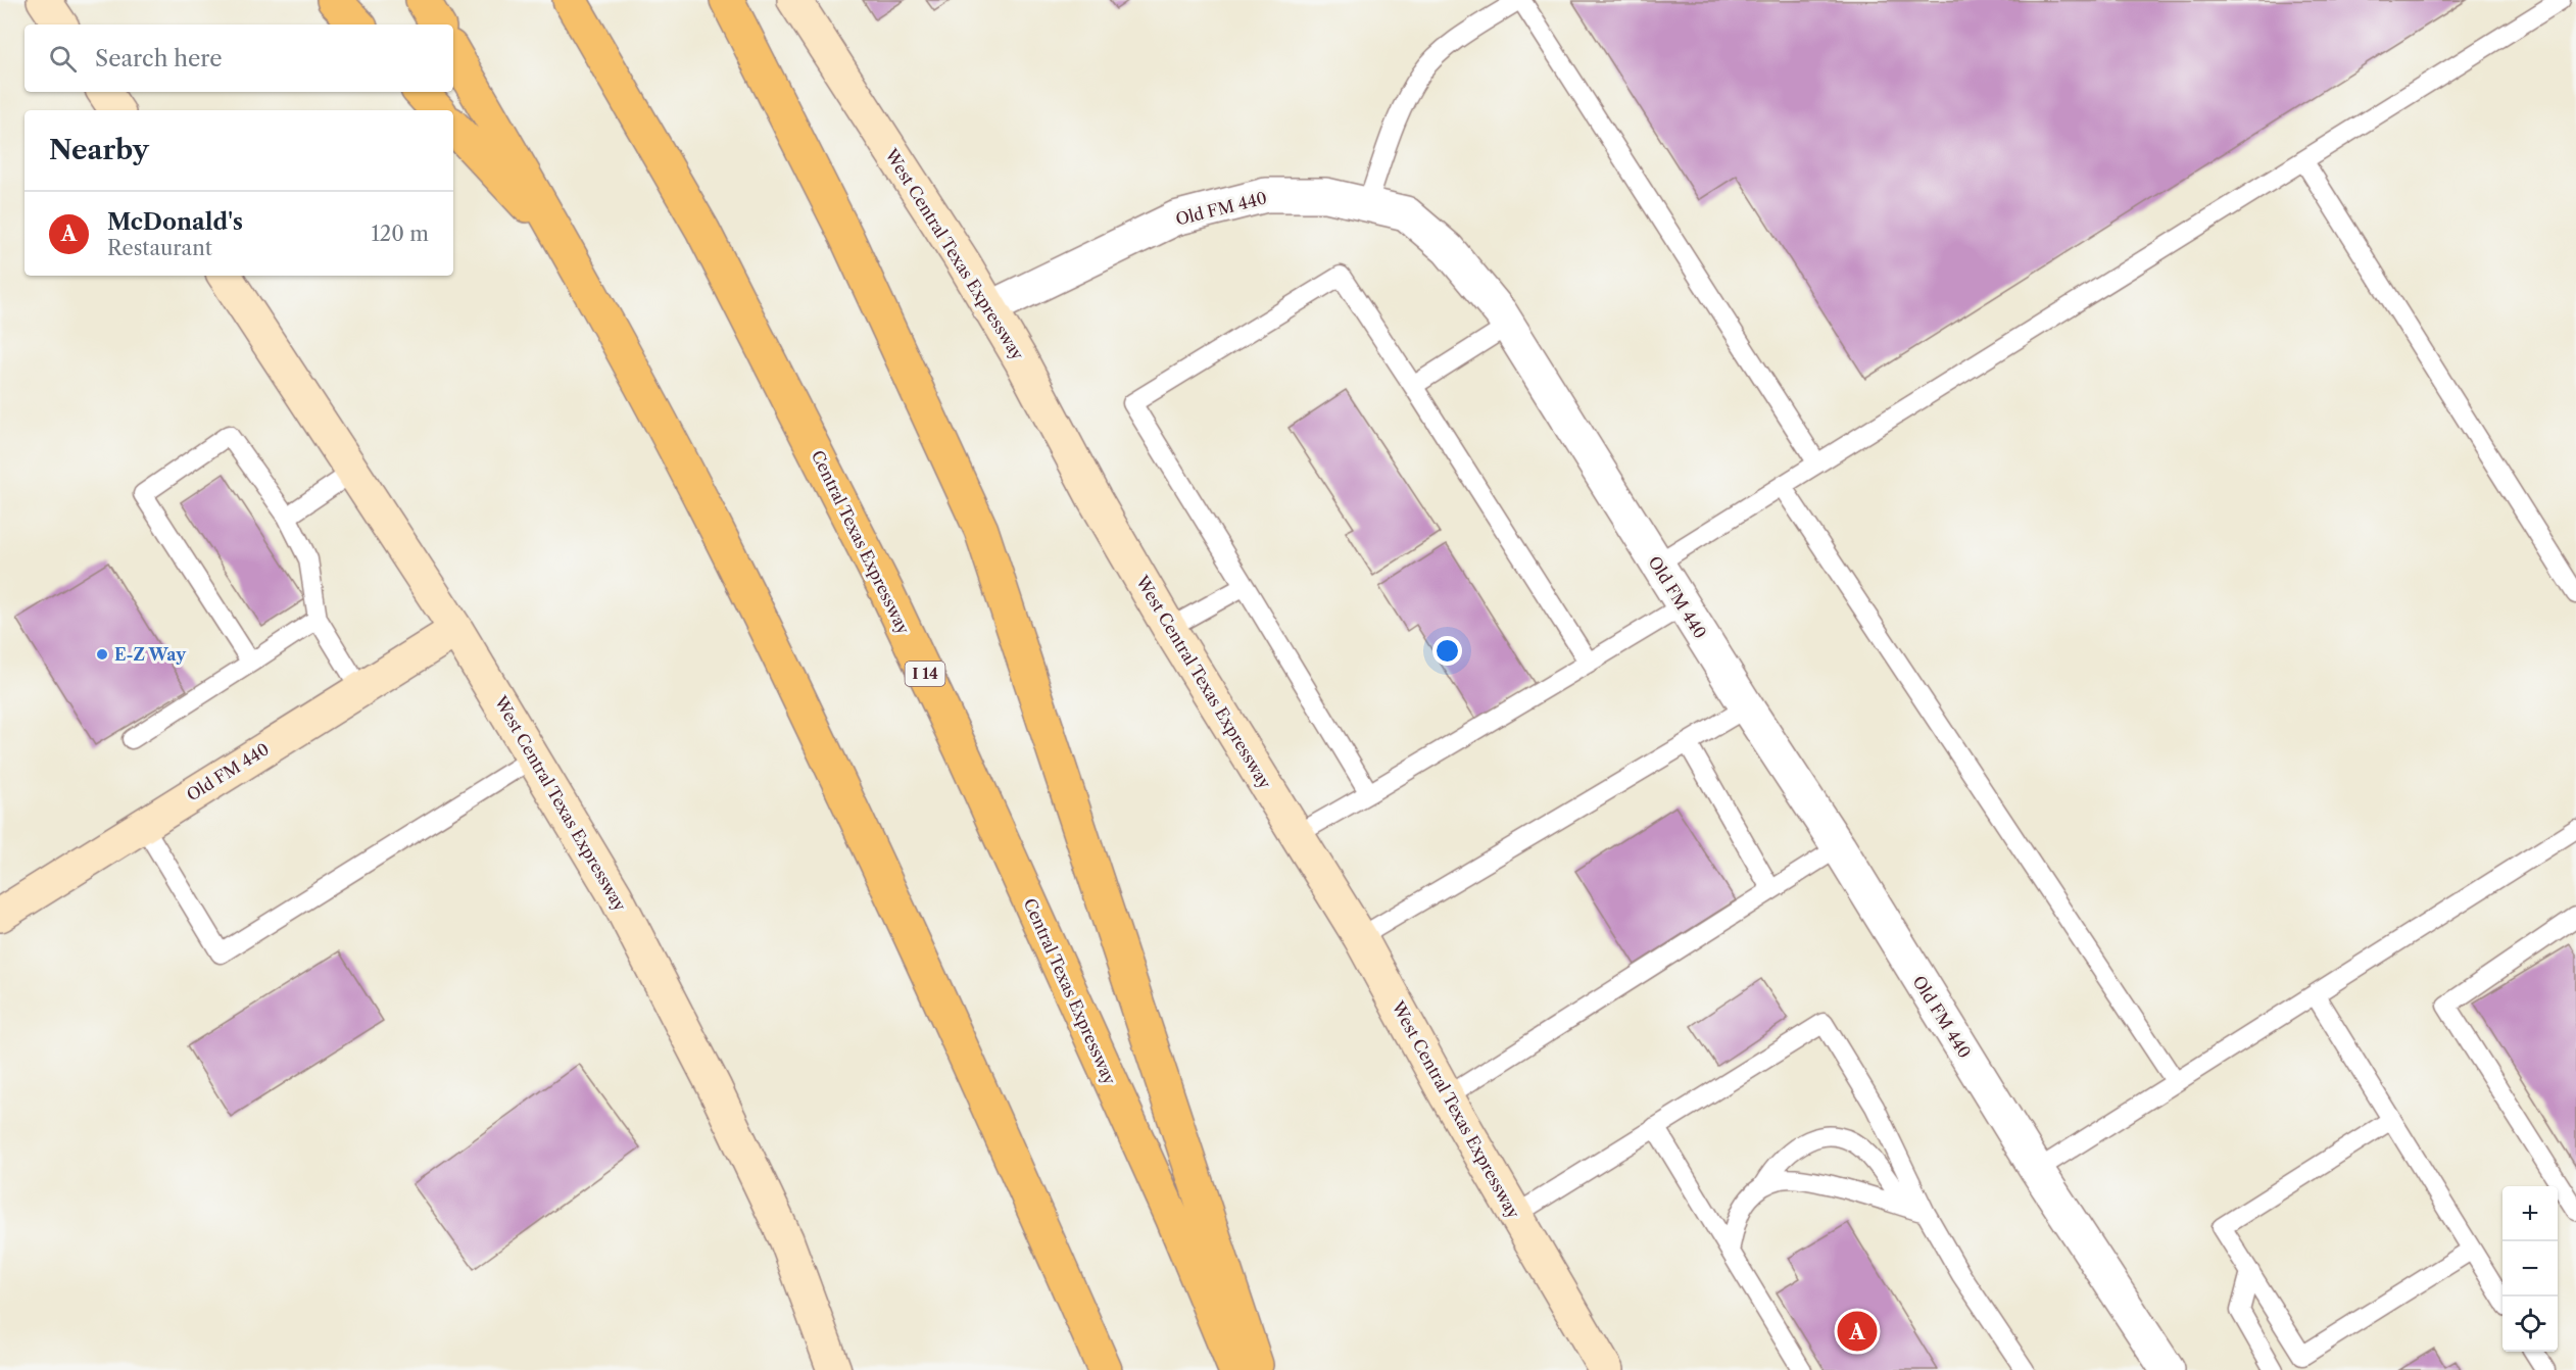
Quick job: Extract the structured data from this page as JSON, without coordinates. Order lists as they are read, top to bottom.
{
  "streets": {
    "highway": ["Central Texas Expressway", "I 14"],
    "main road": ["Old FM 440", "West Central Texas Expressway"]
  },
  "crossings": [
    ["Old FM 440", "West Central Texas Expressway"]
  ],
  "places": ["E-Z Way"],
  "page": {
    "search": "Search here",
    "heading": "Nearby",
    "list": [
      {
        "mark": "A",
        "name": "McDonald's",
        "note": "Restaurant",
        "value": "120 m"
      }
    ],
    "map_buttons": ["+", "−"],
    "pins": "A"
  }
}
